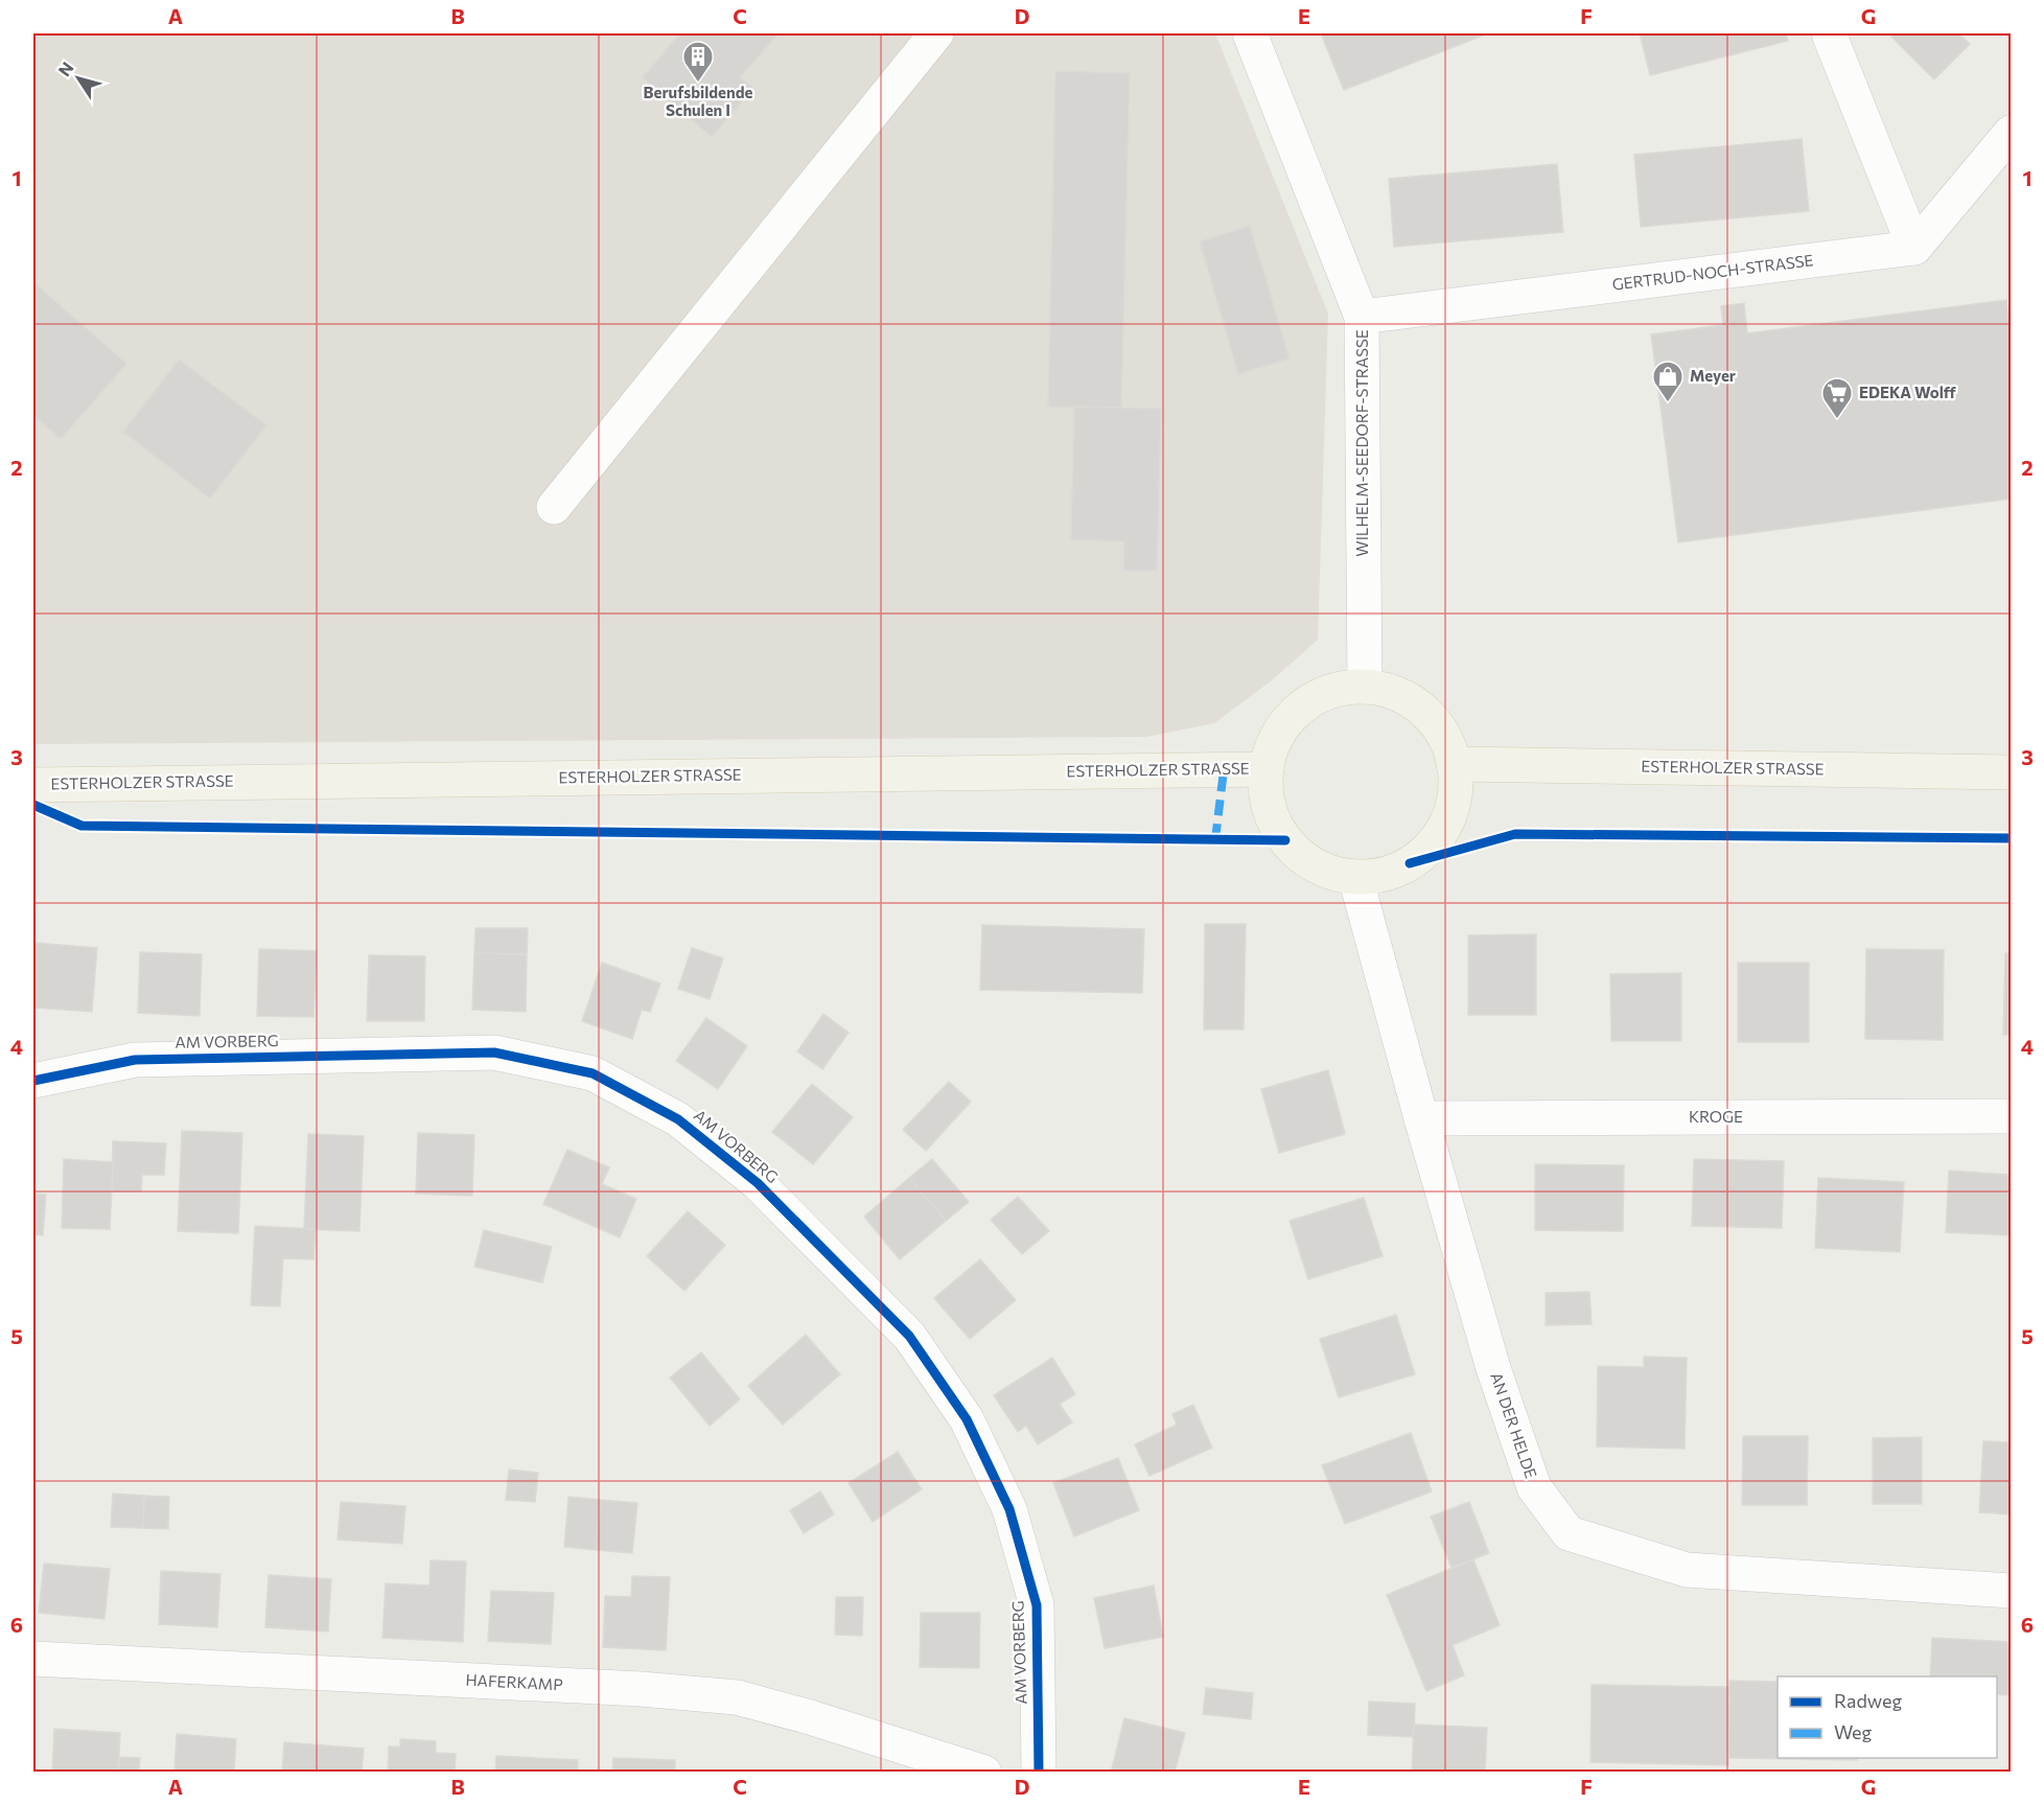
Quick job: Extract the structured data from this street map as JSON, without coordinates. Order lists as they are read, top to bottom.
{
  "streets": {
    "main road": ["ESTERHOLZER STRASSE"],
    "street": [
      "GERTRUD-NOCH-STRASSE",
      "WILHELM-SEEDORF-STRASSE",
      "AM VORBERG",
      "KROGE",
      "AN DER HELDE",
      "HAFERKAMP"
    ]
  },
  "crossings": [
    ["GERTRUD-NOCH-STRASSE", "WILHELM-SEEDORF-STRASSE"],
    ["WILHELM-SEEDORF-STRASSE", "ESTERHOLZER STRASSE"],
    ["WILHELM-SEEDORF-STRASSE", "AN DER HELDE"],
    ["ESTERHOLZER STRASSE", "AN DER HELDE"],
    ["KROGE", "AN DER HELDE"]
  ],
  "places": {
    "building": ["Berufsbildende Schulen I"],
    "shop": ["Meyer"],
    "supermarket": ["EDEKA Wolff"]
  },
  "legend": ["Radweg", "Weg"],
  "north": "top left",
  "grid": {
    "columns": [
      "A",
      "B",
      "C",
      "D",
      "E",
      "F",
      "G"
    ],
    "rows": [
      "1",
      "2",
      "3",
      "4",
      "5",
      "6"
    ]
  }
}
